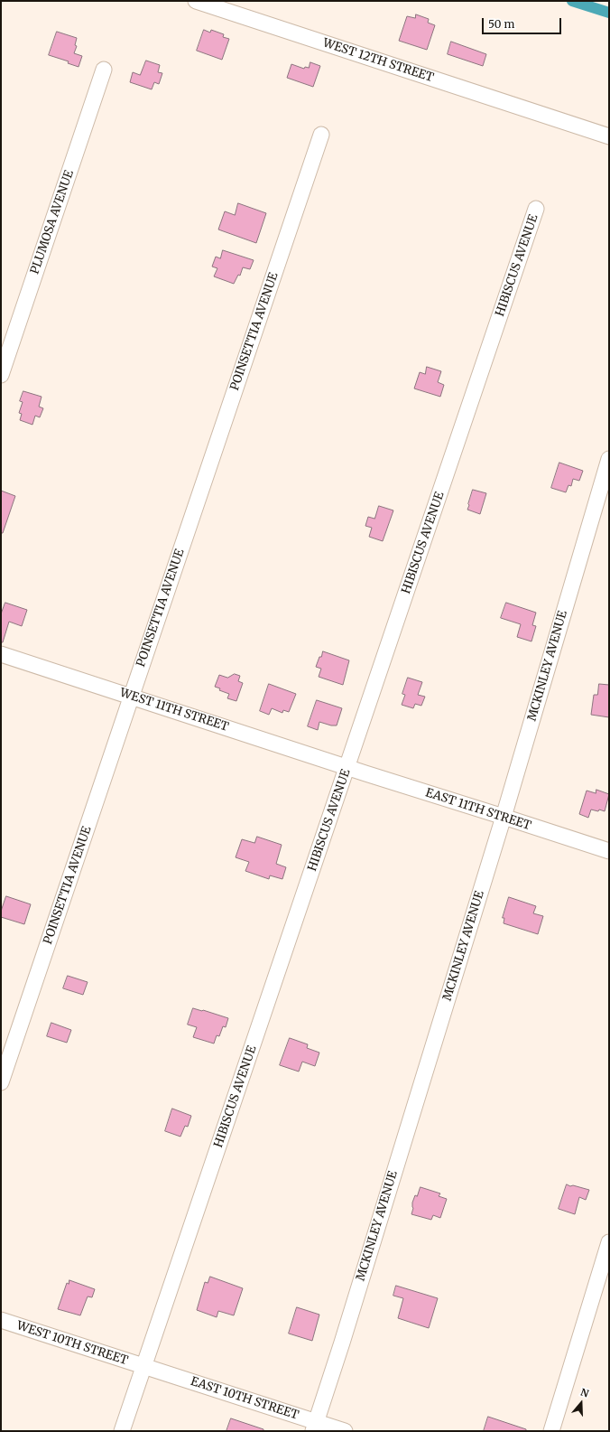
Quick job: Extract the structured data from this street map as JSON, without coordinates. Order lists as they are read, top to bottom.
{
  "streets": {
    "street": [
      "WEST 12TH STREET",
      "PLUMOSA AVENUE",
      "HIBISCUS AVENUE",
      "POINSETTIA AVENUE",
      "MCKINLEY AVENUE",
      "WEST 11TH STREET",
      "EAST 11TH STREET",
      "WEST 10TH STREET",
      "EAST 10TH STREET"
    ]
  },
  "crossings": [
    ["HIBISCUS AVENUE", "WEST 11TH STREET"],
    ["HIBISCUS AVENUE", "EAST 11TH STREET"],
    ["HIBISCUS AVENUE", "WEST 10TH STREET"],
    ["HIBISCUS AVENUE", "EAST 10TH STREET"],
    ["POINSETTIA AVENUE", "WEST 11TH STREET"],
    ["MCKINLEY AVENUE", "EAST 11TH STREET"],
    ["MCKINLEY AVENUE", "EAST 10TH STREET"],
    ["WEST 11TH STREET", "EAST 11TH STREET"],
    ["WEST 10TH STREET", "EAST 10TH STREET"]
  ],
  "scale_bar": "50 m",
  "north": "top"
}
